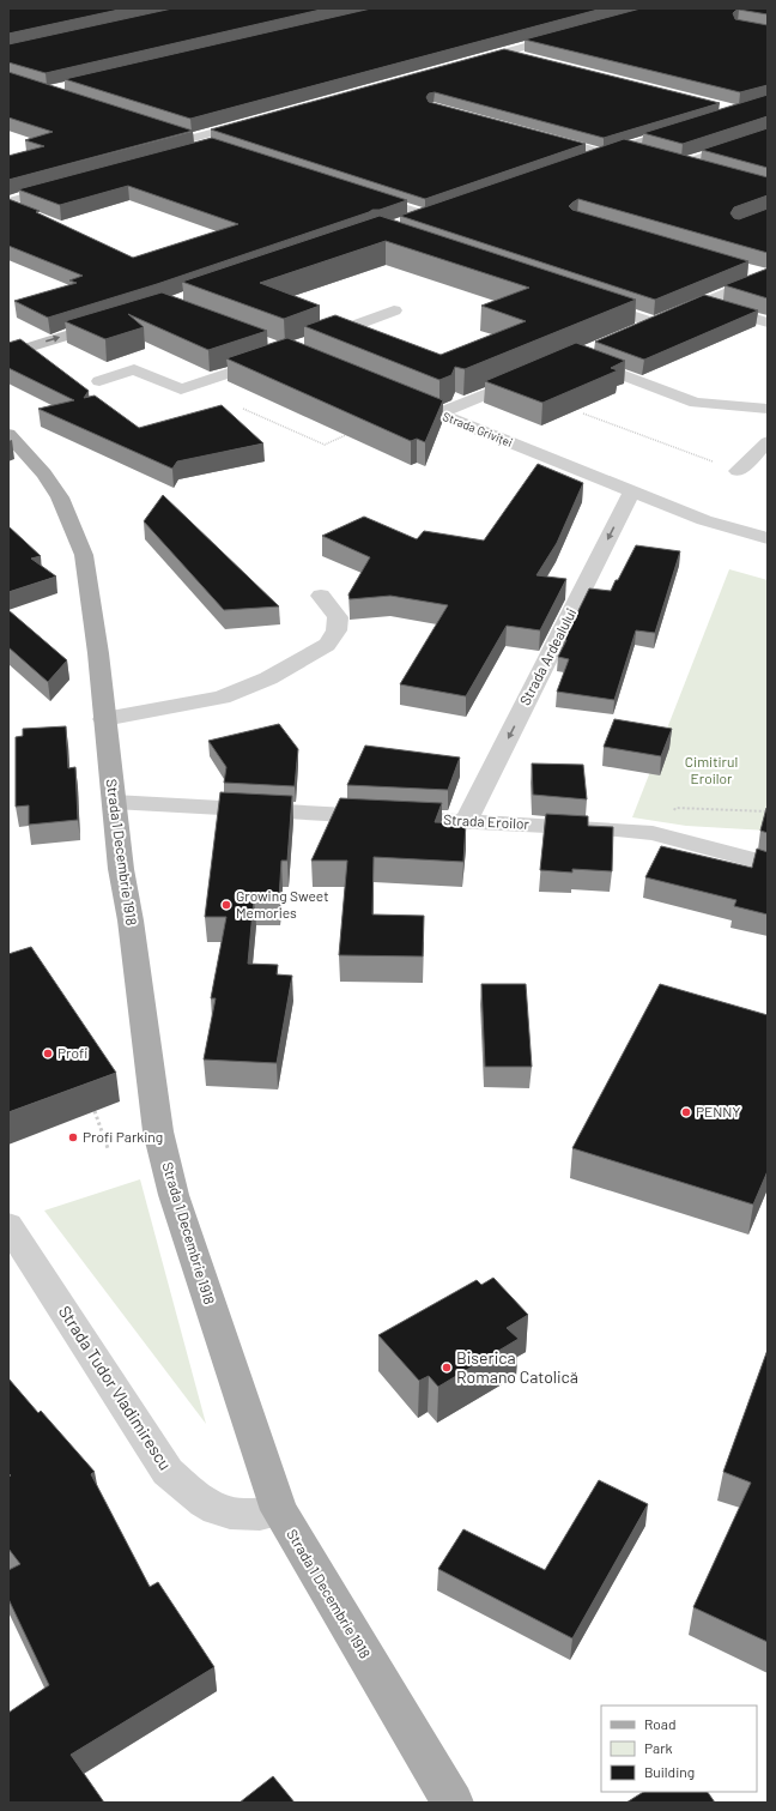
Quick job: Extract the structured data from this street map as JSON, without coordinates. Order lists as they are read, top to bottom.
{
  "streets": {
    "main road": ["Strada 1 Decembrie 1918"],
    "street": [
      "Strada Griviței",
      "Strada Ardealului",
      "Strada Eroilor",
      "Strada Tudor Vladimirescu"
    ]
  },
  "crossings": [
    ["Strada Griviței", "Strada Ardealului"],
    ["Strada Ardealului", "Strada Eroilor"],
    ["Strada Eroilor", "Strada 1 Decembrie 1918"],
    ["Strada 1 Decembrie 1918", "Strada Tudor Vladimirescu"]
  ],
  "one_way": ["Strada Ardealului"],
  "parks": ["Cimitirul Eroilor"],
  "places": [
    "Growing Sweet Memories",
    "Profi",
    "PENNY",
    "Profi Parking",
    "Biserica Romano Catolică"
  ],
  "legend": ["Road", "Park", "Building"]
}
